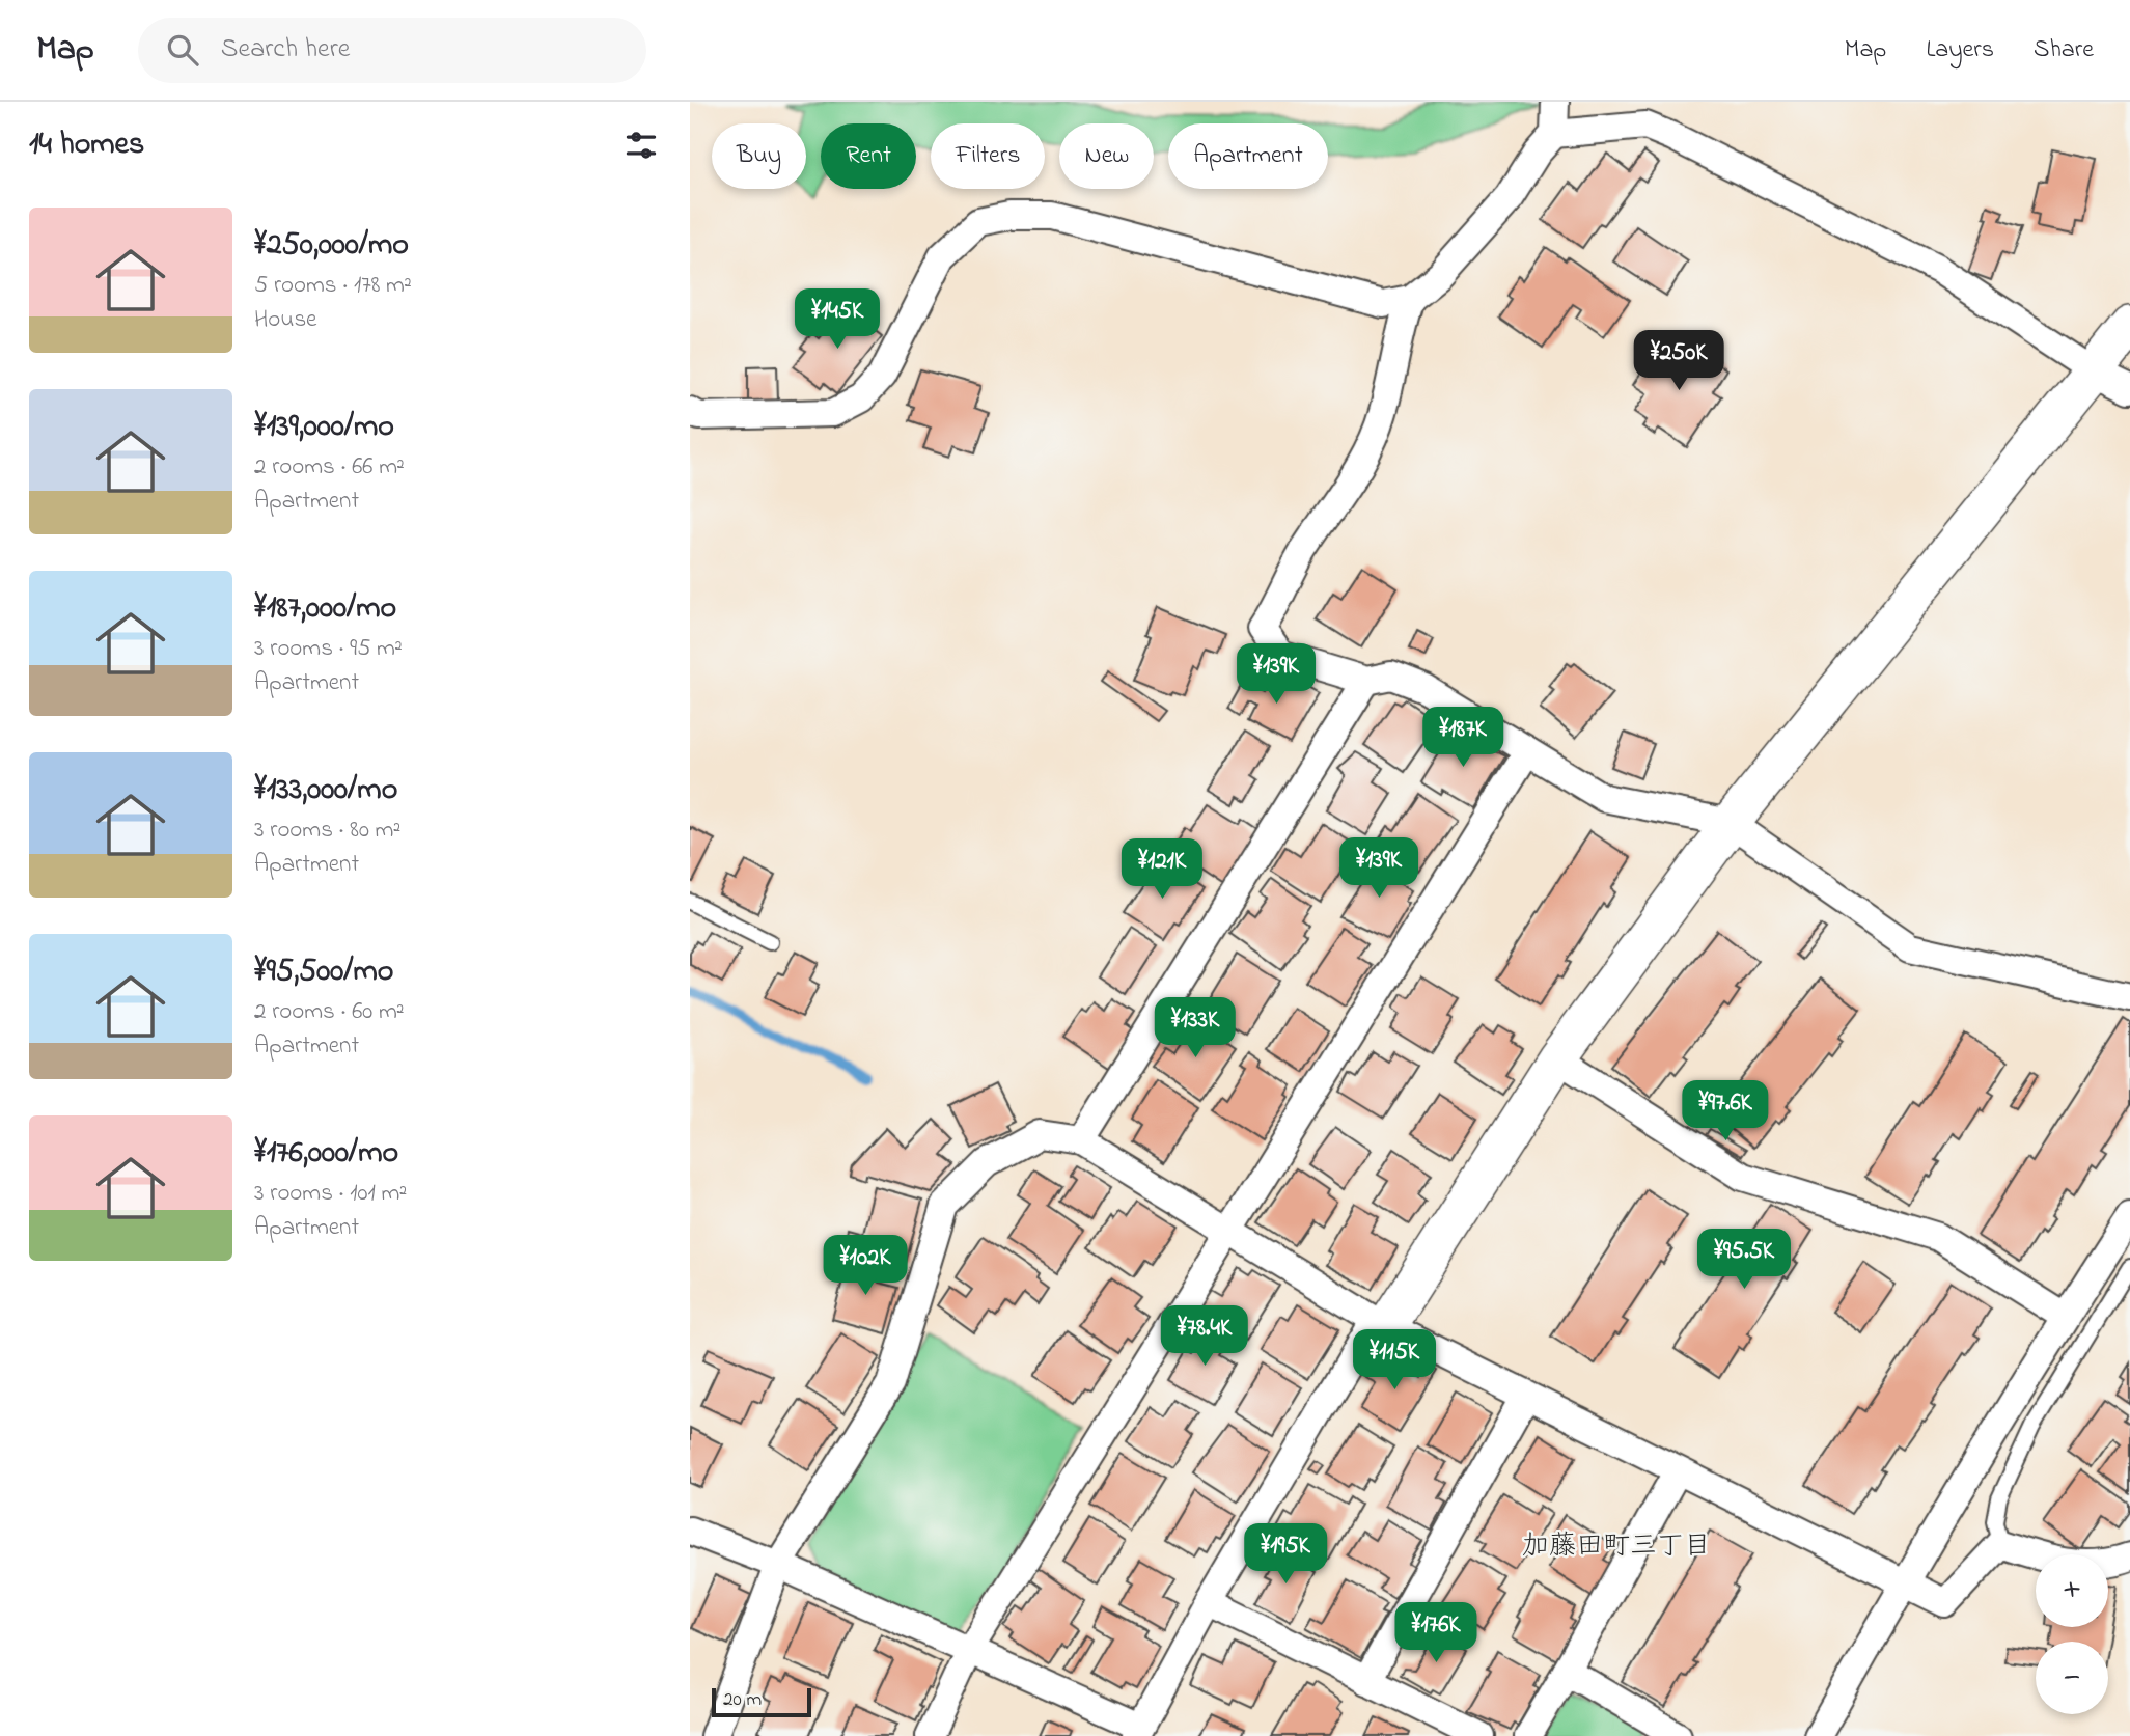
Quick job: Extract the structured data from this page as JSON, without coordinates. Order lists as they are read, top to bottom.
{
  "districts": ["加藤田町三丁目"],
  "scale_bar": "20 m",
  "page": {
    "header": "Map",
    "search": "Search here",
    "nav": ["Map", "Layers", "Share"],
    "heading": "14 homes",
    "chip": [
      "Buy",
      "Rent",
      "Filters",
      "New",
      "Apartment"
    ],
    "list": [
      {
        "name": "¥250,000/mo",
        "note": "5 rooms · 178 m² · House"
      },
      {
        "name": "¥139,000/mo",
        "note": "2 rooms · 66 m² · Apartment"
      },
      {
        "name": "¥187,000/mo",
        "note": "3 rooms · 95 m² · Apartment"
      },
      {
        "name": "¥133,000/mo",
        "note": "3 rooms · 80 m² · Apartment"
      },
      {
        "name": "¥95,500/mo",
        "note": "2 rooms · 60 m² · Apartment"
      },
      {
        "name": "¥176,000/mo",
        "note": "3 rooms · 101 m² · Apartment"
      }
    ],
    "price": [
      "¥145K",
      "¥250K",
      "¥139K",
      "¥187K",
      "¥139K",
      "¥121K",
      "¥133K",
      "¥97.6K",
      "¥95.5K",
      "¥102K",
      "¥78.4K",
      "¥115K",
      "¥195K",
      "¥176K"
    ],
    "map_buttons": ["+", "−"],
    "scale": "20 m"
  }
}
